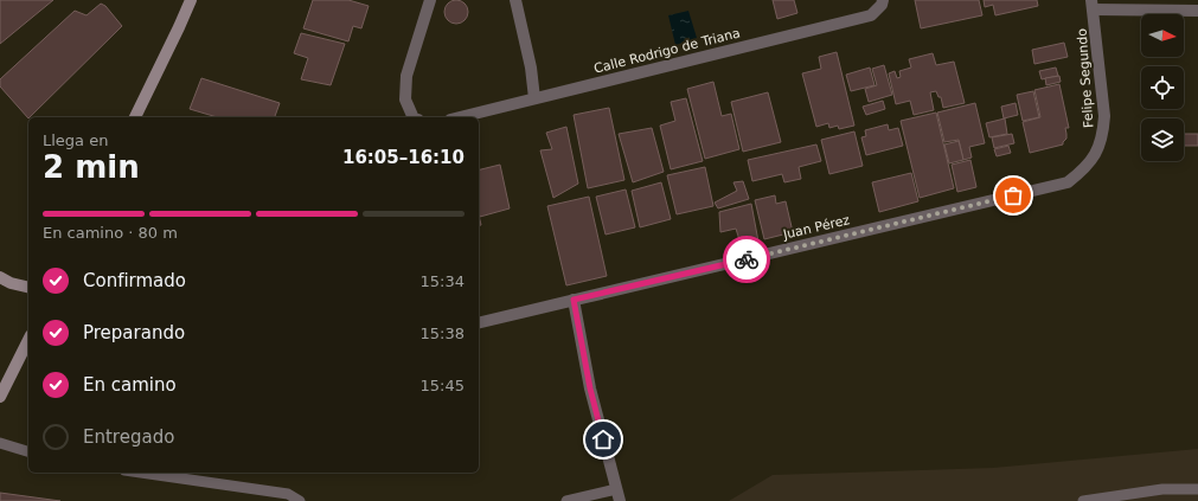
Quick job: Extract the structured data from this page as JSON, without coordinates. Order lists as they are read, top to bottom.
{
  "streets": {
    "street": ["Calle Rodrigo de Triana", "Felipe Segundo", "Juan Pérez"]
  },
  "crossings": [
    ["Felipe Segundo", "Juan Pérez"]
  ],
  "north": "right",
  "page": {
    "heading": ["2 min", "Llega en", "16:05–16:10"],
    "bar": "En camino · 80 m",
    "list": [
      ["Confirmado", "15:34"],
      ["Preparando", "15:38"],
      ["En camino", "15:45"],
      "Entregado"
    ]
  }
}
